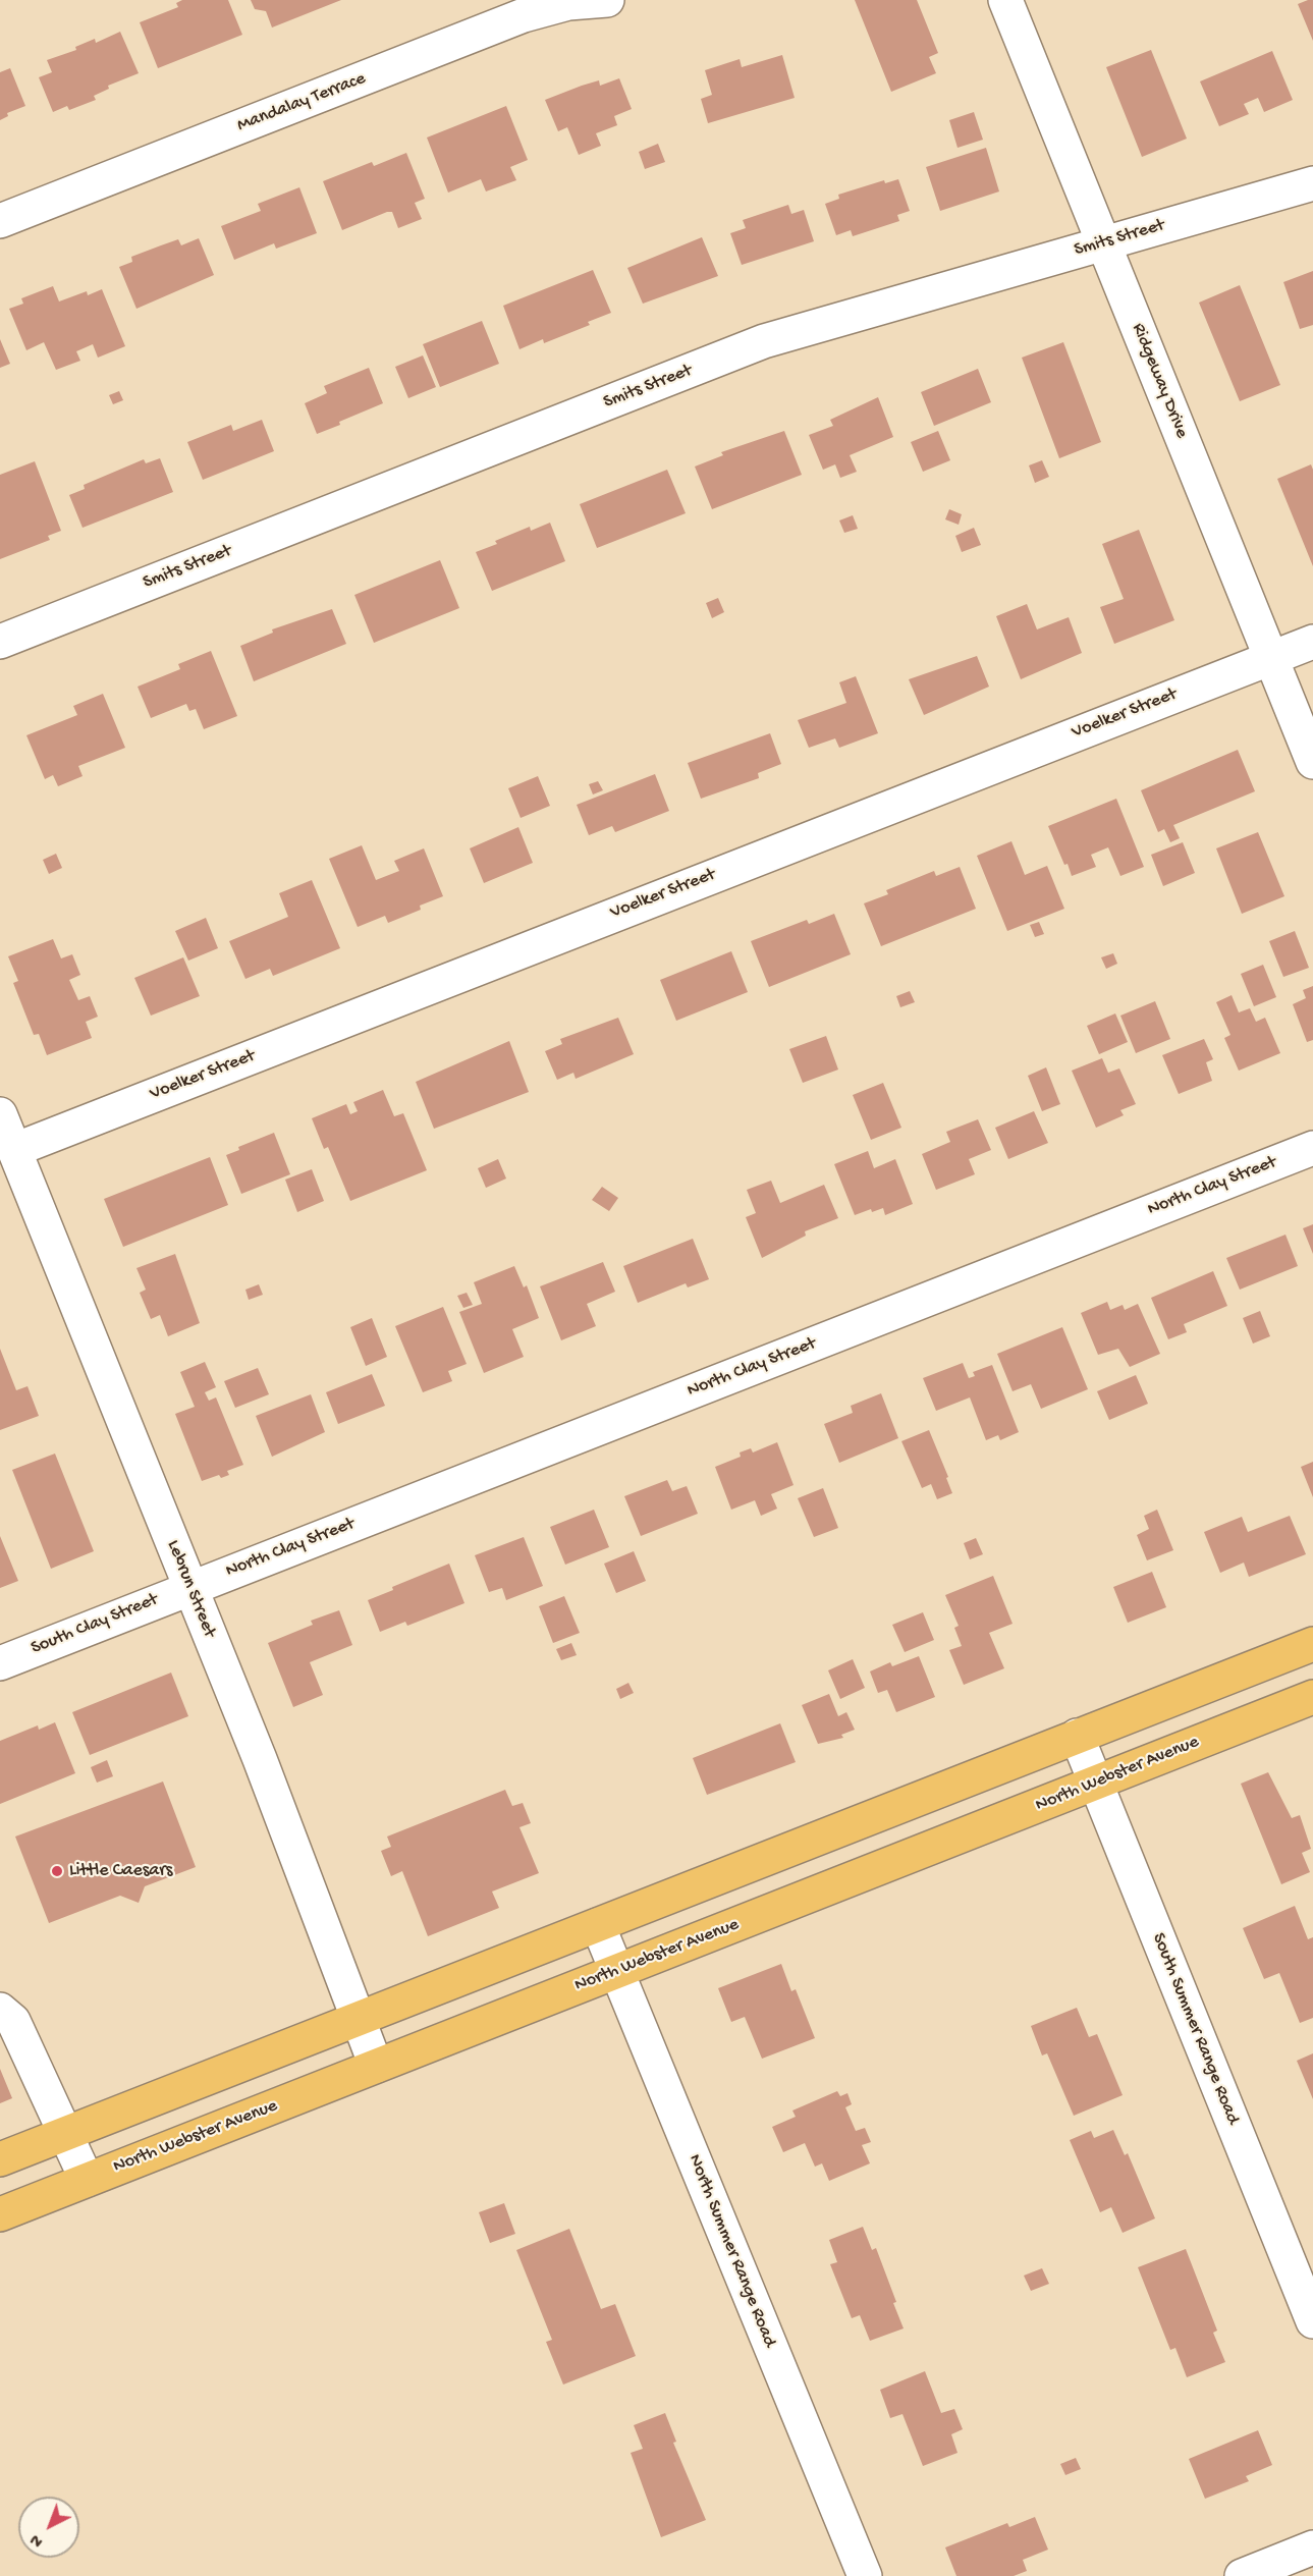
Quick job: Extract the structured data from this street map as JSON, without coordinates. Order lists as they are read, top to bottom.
{
  "streets": {
    "main road": ["North Webster Avenue"],
    "street": [
      "Mandalay Terrace",
      "Smits Street",
      "Ridgeway Drive",
      "Voelker Street",
      "North Clay Street",
      "Lebrun Street",
      "South Clay Street",
      "South Summer Range Road",
      "North Summer Range Road"
    ]
  },
  "crossings": [
    ["Smits Street", "Ridgeway Drive"],
    ["Ridgeway Drive", "Voelker Street"],
    ["Voelker Street", "Lebrun Street"],
    ["North Clay Street", "Lebrun Street"],
    ["North Clay Street", "South Clay Street"],
    ["Lebrun Street", "South Clay Street"],
    ["Lebrun Street", "North Webster Avenue"],
    ["North Webster Avenue", "South Summer Range Road"],
    ["North Webster Avenue", "North Summer Range Road"]
  ],
  "places": ["Little Caesars"],
  "north": "bottom left"
}
